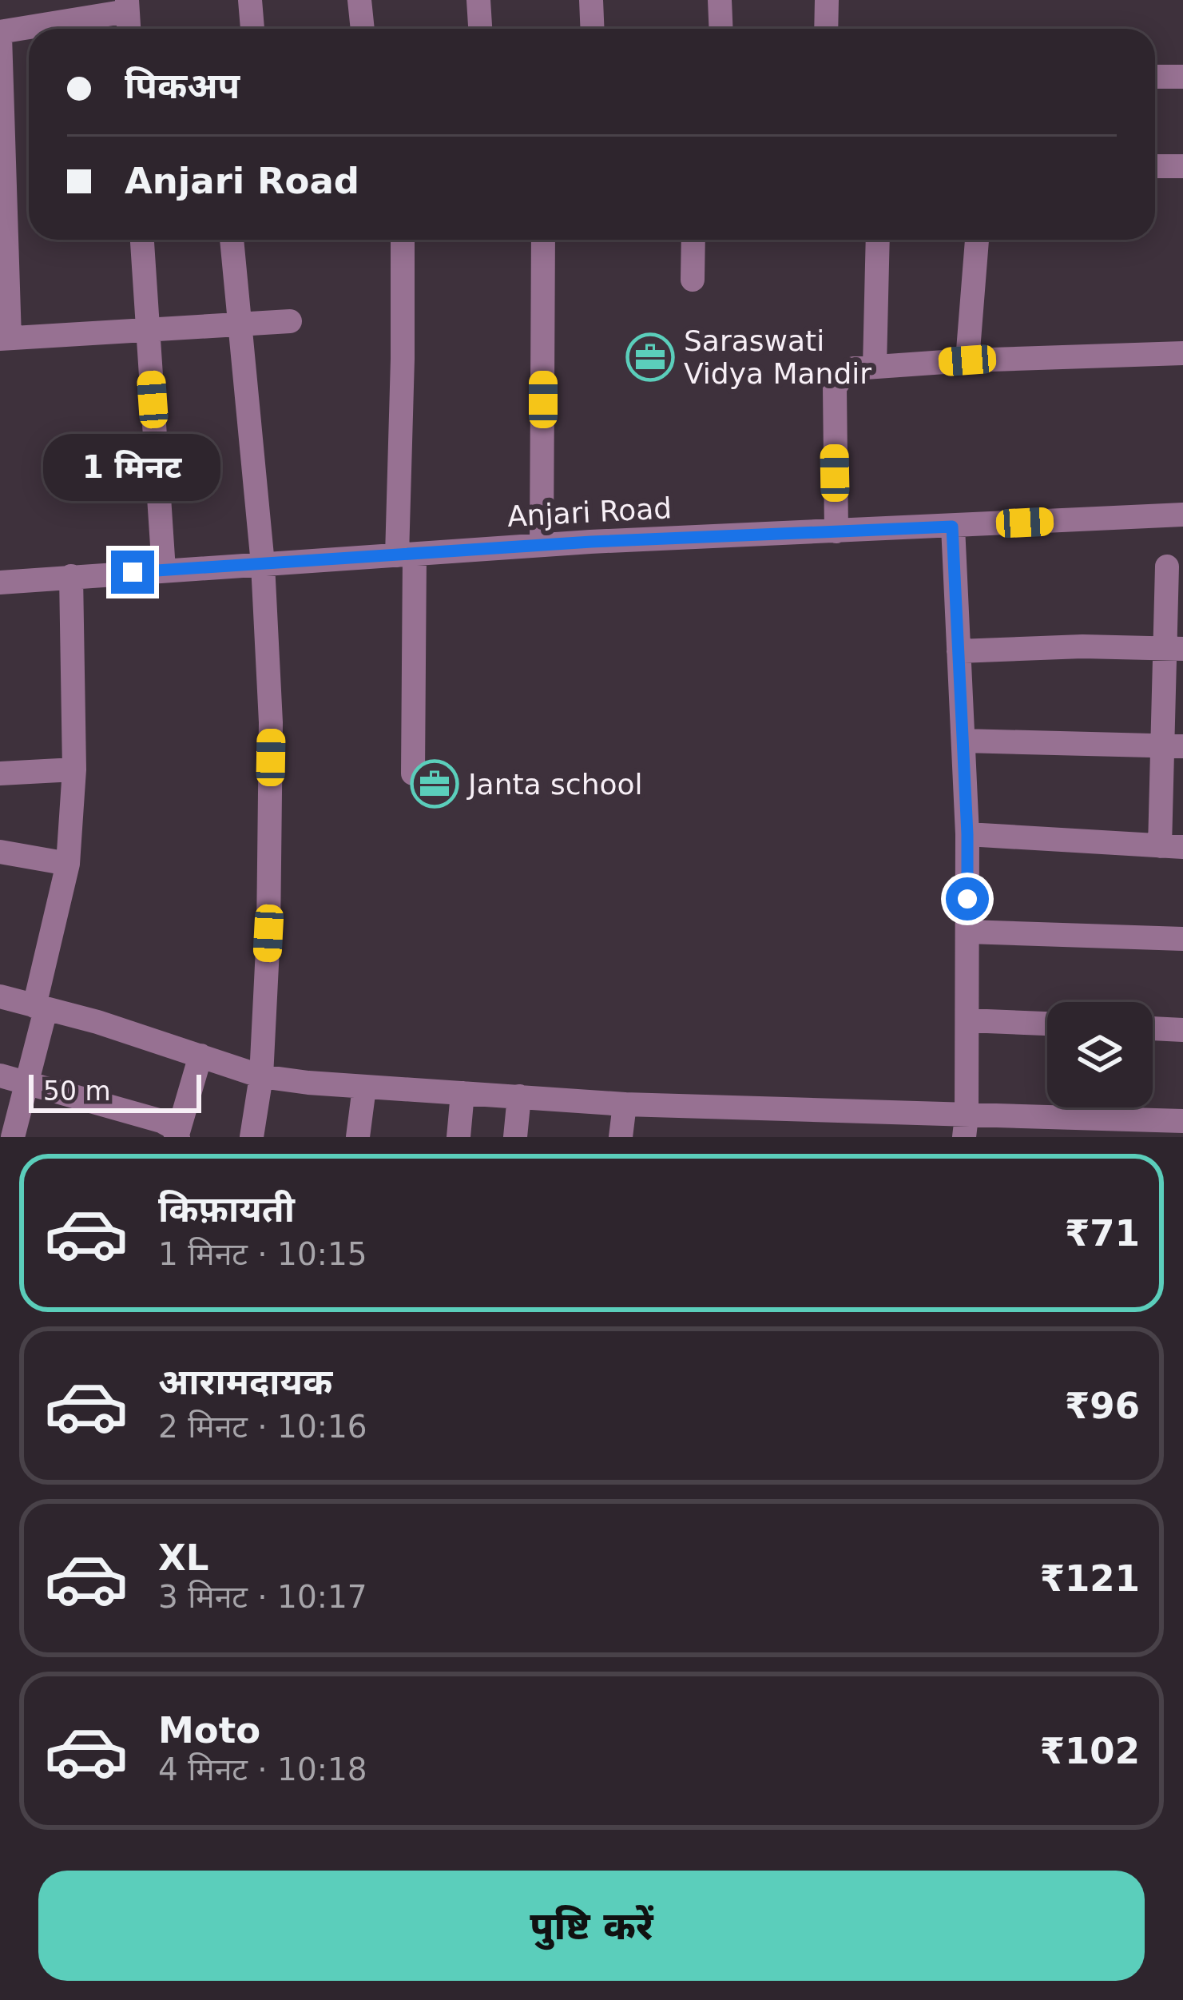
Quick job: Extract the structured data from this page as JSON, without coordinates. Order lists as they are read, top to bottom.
{
  "streets": {
    "street": ["Anjari Road"]
  },
  "places": {
    "office": ["Saraswati Vidya Mandir", "Janta school"]
  },
  "scale_bar": "50 m",
  "page": {
    "banner": ["पिकअप", "Anjari Road"],
    "bubble": "1 मिनट",
    "scale": "50 m",
    "list": [
      {
        "name": "किफ़ायती",
        "note": "1 मिनट · 10:15",
        "value": "₹71"
      },
      {
        "name": "आरामदायक",
        "note": "2 मिनट · 10:16",
        "value": "₹96"
      },
      {
        "name": "XL",
        "note": "3 मिनट · 10:17",
        "value": "₹121"
      },
      {
        "name": "Moto",
        "note": "4 मिनट · 10:18",
        "value": "₹102"
      }
    ],
    "buttons": "पुष्टि करें"
  }
}
